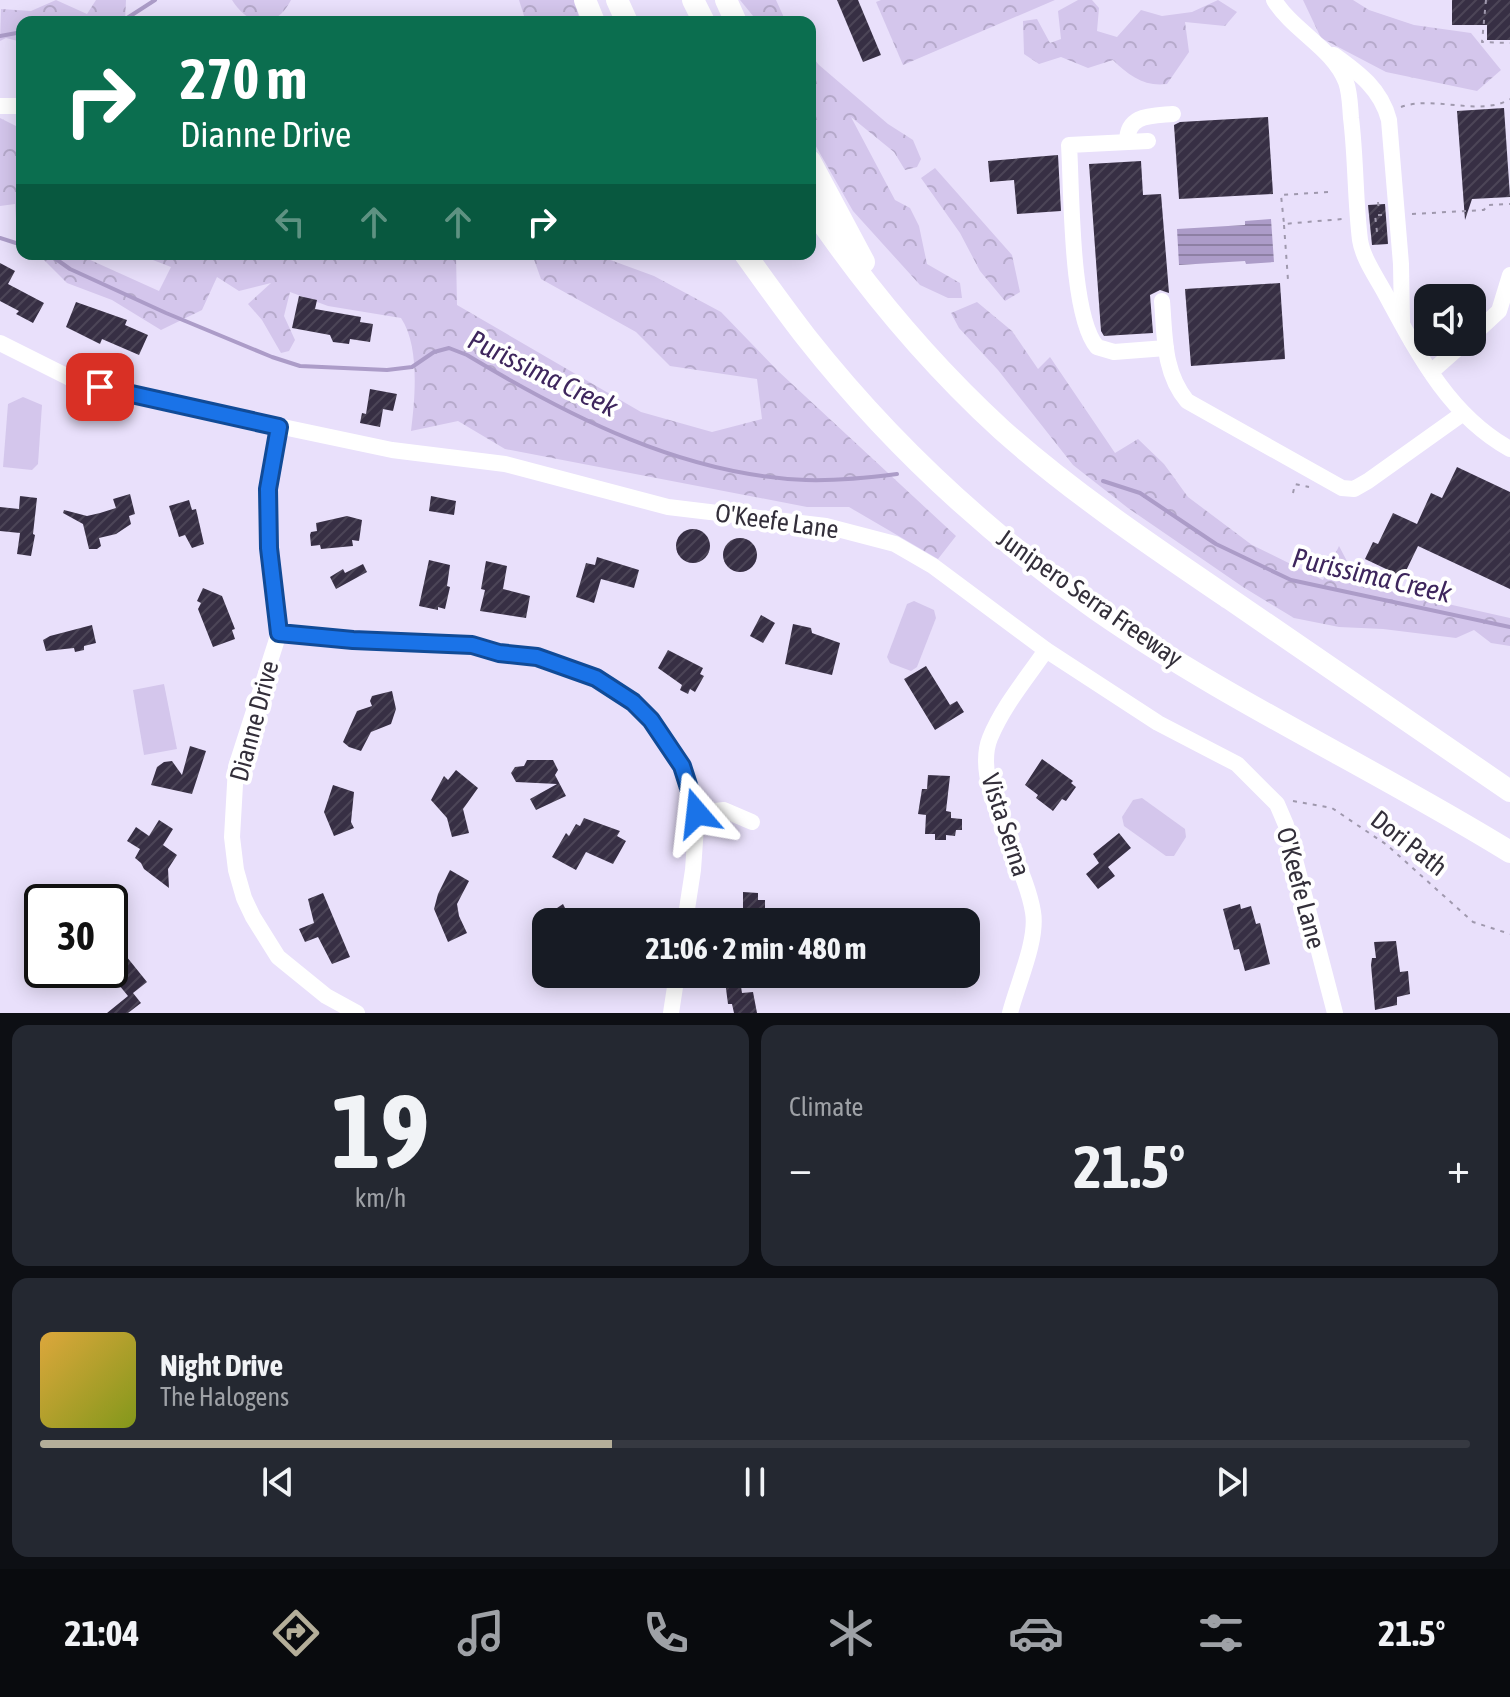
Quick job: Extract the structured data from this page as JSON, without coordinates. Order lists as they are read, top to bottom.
{
  "streets": {
    "highway": ["Junipero Serra Freeway"],
    "street": ["O'Keefe Lane", "Dianne Drive", "Vista Serna"],
    "path": ["Dori Path"]
  },
  "crossings": [
    ["O'Keefe Lane", "Dianne Drive"],
    ["O'Keefe Lane", "Vista Serna"],
    ["O'Keefe Lane", "Dori Path"]
  ],
  "water": ["Purissima Creek"],
  "page": {
    "turn": ["270 m", "Dianne Drive"],
    "limit": "30",
    "trip": "21:06 · 2 min · 480 m",
    "tile": [
      ["19", "km/h"],
      "Climate"
    ],
    "heat": ["−", "21.5°", "+"],
    "song": ["Night Drive", "The Halogens"],
    "tabs": ["21:04", "21.5°"]
  }
}
